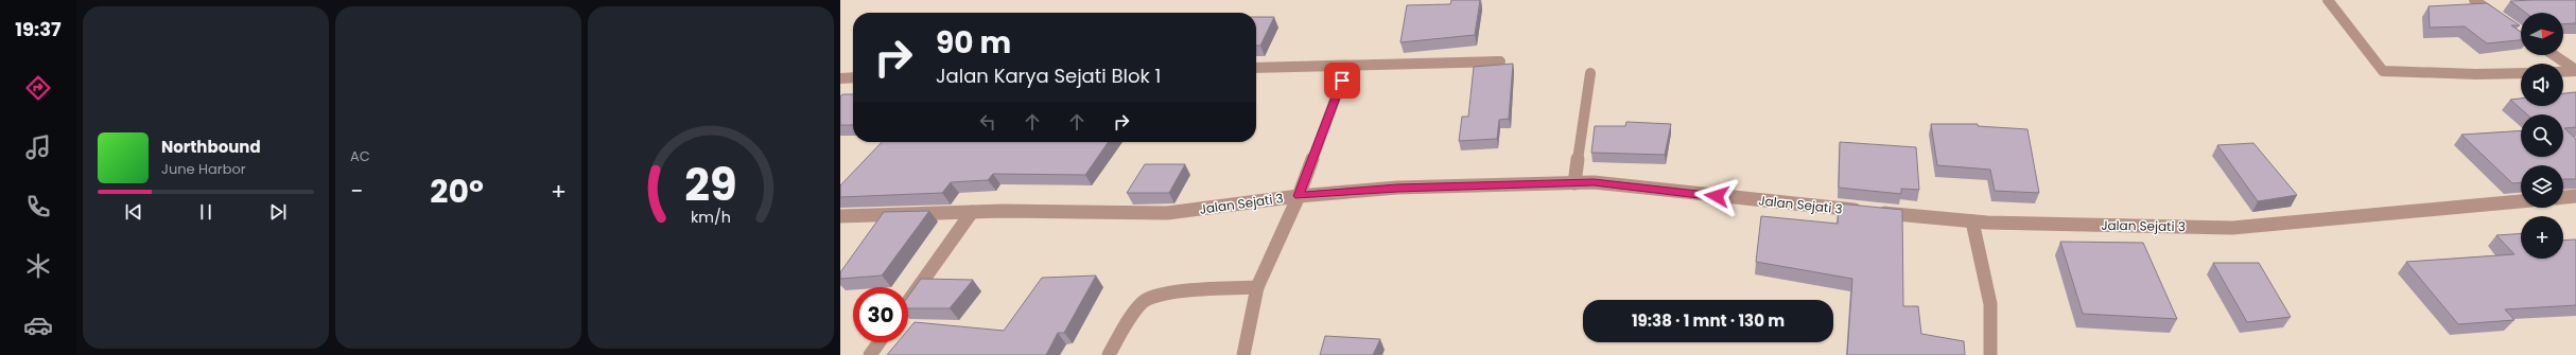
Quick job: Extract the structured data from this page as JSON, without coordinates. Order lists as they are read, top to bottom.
{
  "streets": {
    "street": ["Jalan Sejati 3"]
  },
  "north": "right",
  "page": {
    "tabs": "19:37",
    "tile": "AC",
    "map_buttons": "+",
    "turn": ["90 m", "Jalan Karya Sejati Blok 1"],
    "song": ["Northbound", "June Harbor"],
    "heat": ["−", "20°", "+"],
    "limit": "30",
    "trip": "19:38 · 1 mnt · 130 m",
    "gauge": ["29", "km/h"]
  }
}
